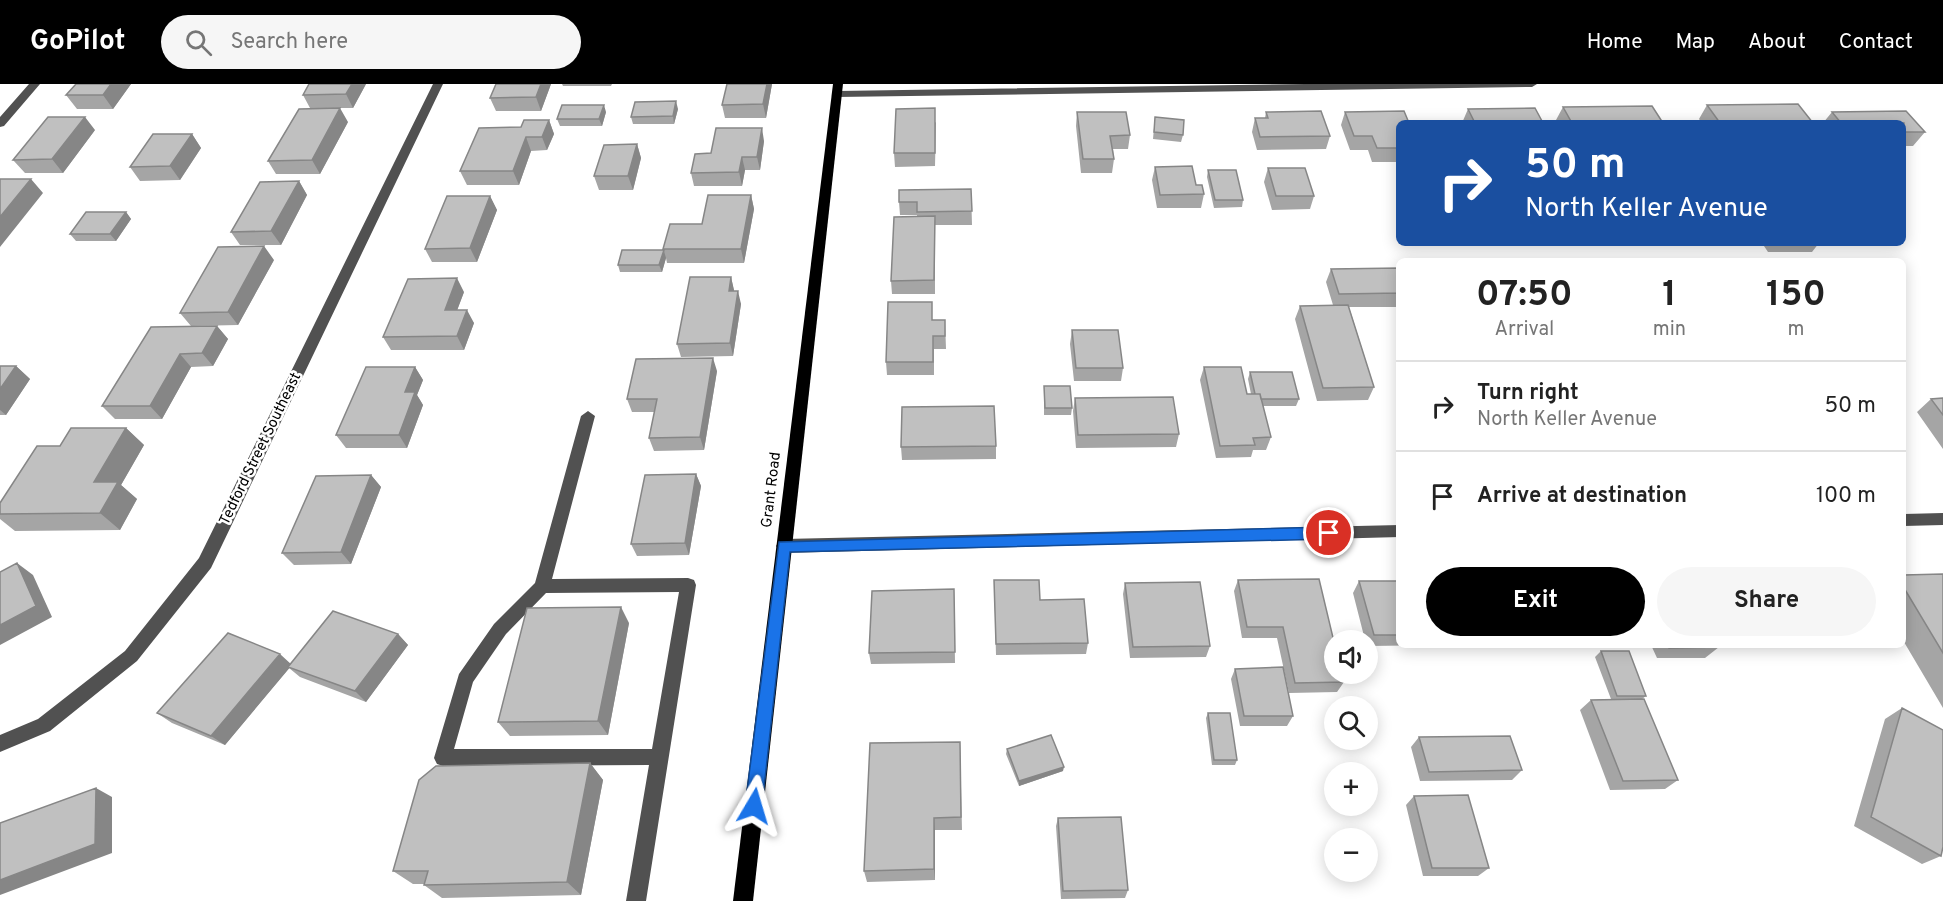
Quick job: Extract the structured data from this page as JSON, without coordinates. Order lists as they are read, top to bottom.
{
  "streets": {
    "main road": ["Grant Road"],
    "street": ["Tedford Street Southeast"]
  },
  "page": {
    "header": "GoPilot",
    "search": "Search here",
    "nav": [
      "Home",
      "Map",
      "About",
      "Contact"
    ],
    "turn": ["50 m", "North Keller Avenue"],
    "eta": [
      "07:50",
      "Arrival",
      "1",
      "min",
      "150",
      "m"
    ],
    "list": [
      {
        "name": "Turn right",
        "note": "North Keller Avenue",
        "value": "50 m"
      },
      {
        "name": "Arrive at destination",
        "value": "100 m"
      }
    ],
    "buttons": ["Exit", "Share"],
    "map_buttons": ["+", "−"]
  }
}
